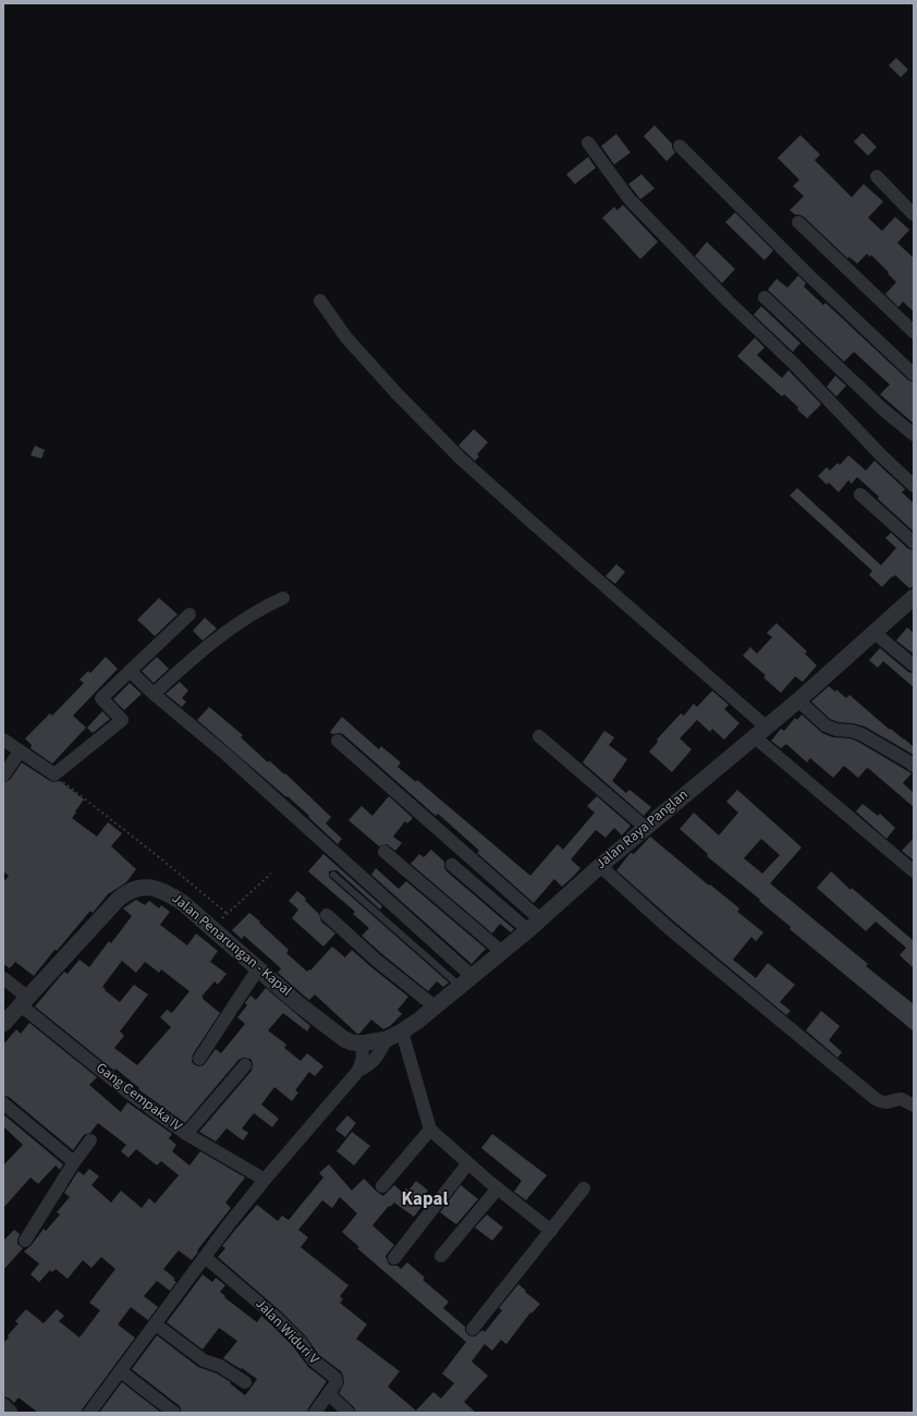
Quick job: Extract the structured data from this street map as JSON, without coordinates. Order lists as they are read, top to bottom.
{
  "streets": {
    "street": [
      "Jalan Raya Panglan",
      "Jalan Penarungan - Kapal",
      "Gang Cempaka IV",
      "Jalan Widuri V"
    ]
  },
  "crossings": [
    ["Jalan Raya Panglan", "Jalan Penarungan - Kapal"],
    ["Jalan Penarungan - Kapal", "Gang Cempaka IV"]
  ],
  "districts": ["Kapal"]
}
